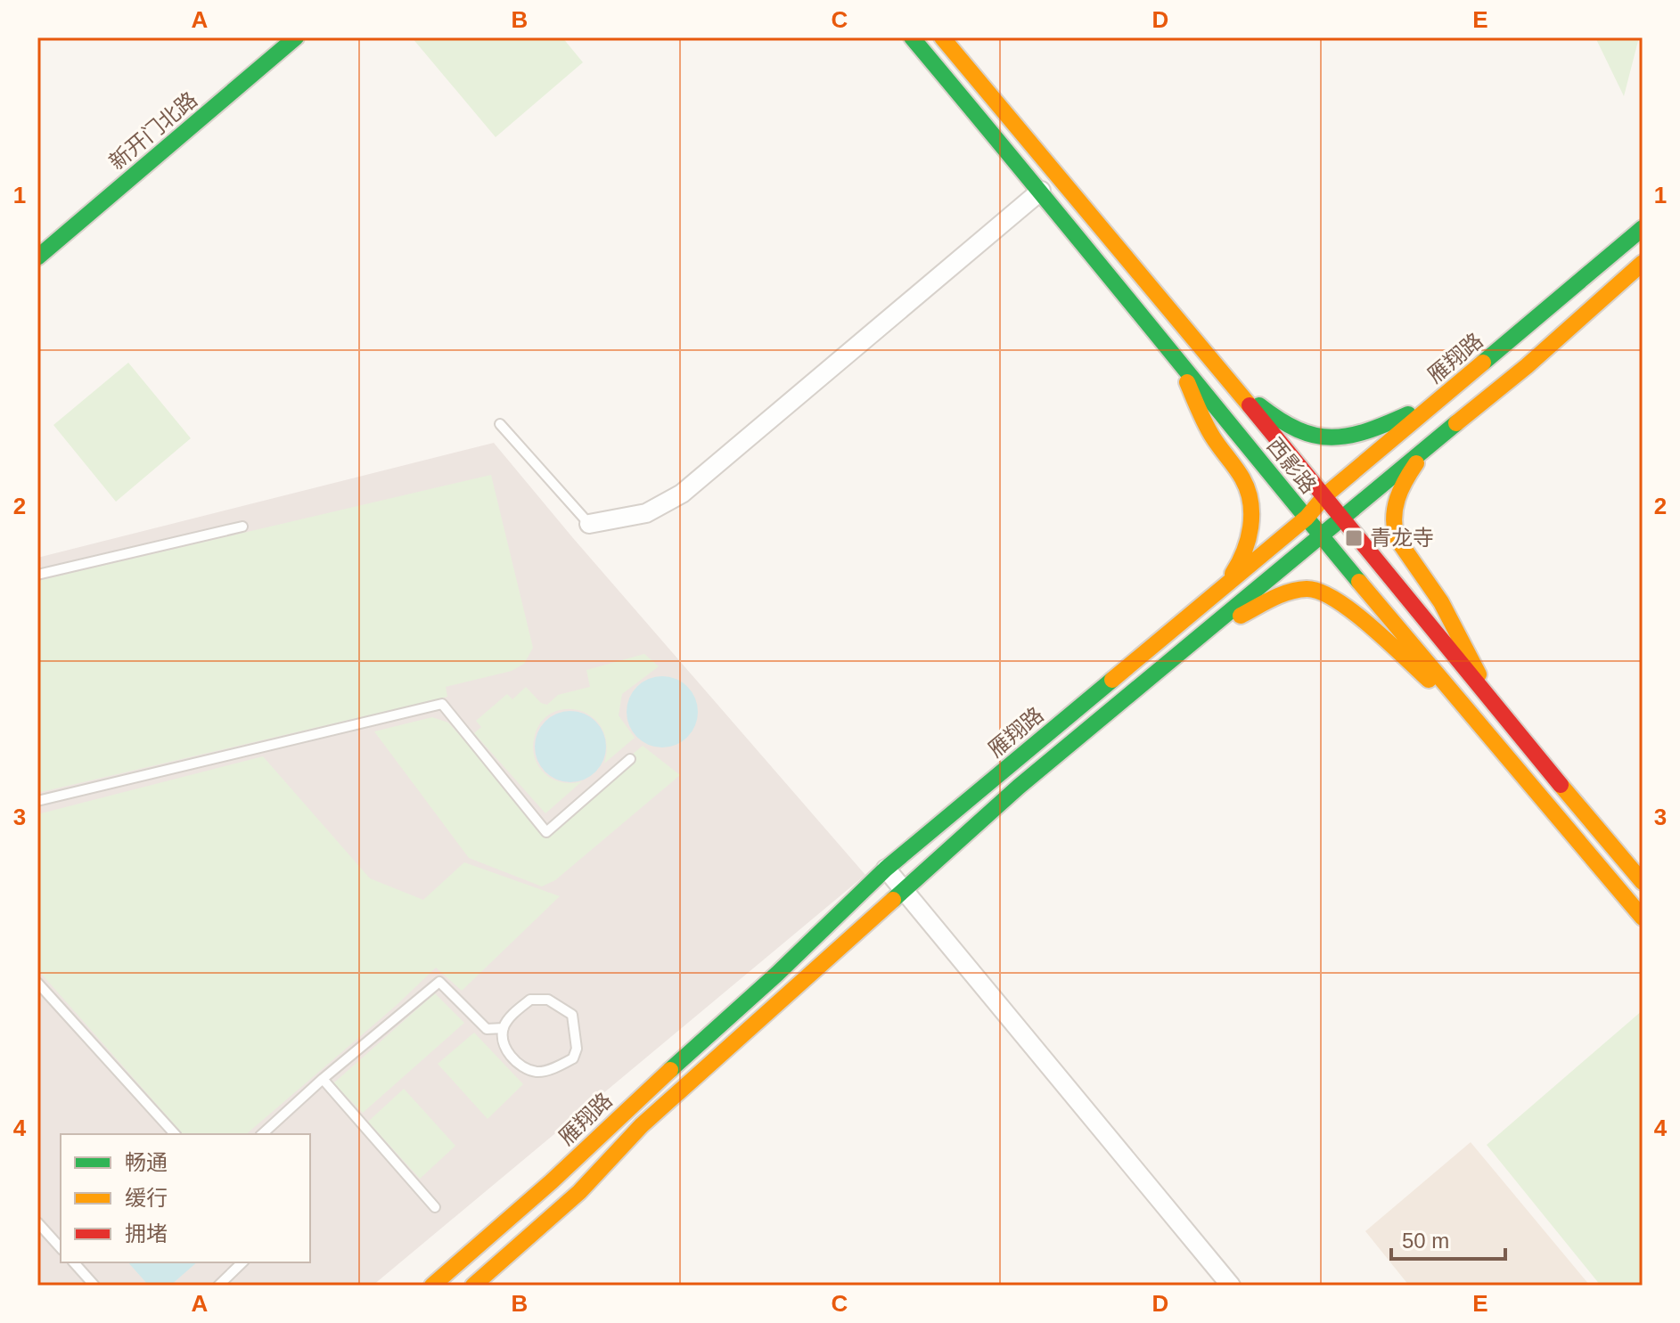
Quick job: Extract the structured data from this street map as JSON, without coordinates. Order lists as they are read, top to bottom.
{
  "streets": {
    "main road": ["新开门北路", "雁翔路", "西影路"]
  },
  "crossings": [
    ["雁翔路", "西影路"]
  ],
  "places": {
    "transit": ["青龙寺"]
  },
  "legend": ["畅通", "缓行", "拥堵"],
  "scale_bar": "50 m",
  "grid": {
    "columns": [
      "A",
      "B",
      "C",
      "D",
      "E"
    ],
    "rows": [
      "1",
      "2",
      "3",
      "4"
    ]
  }
}
